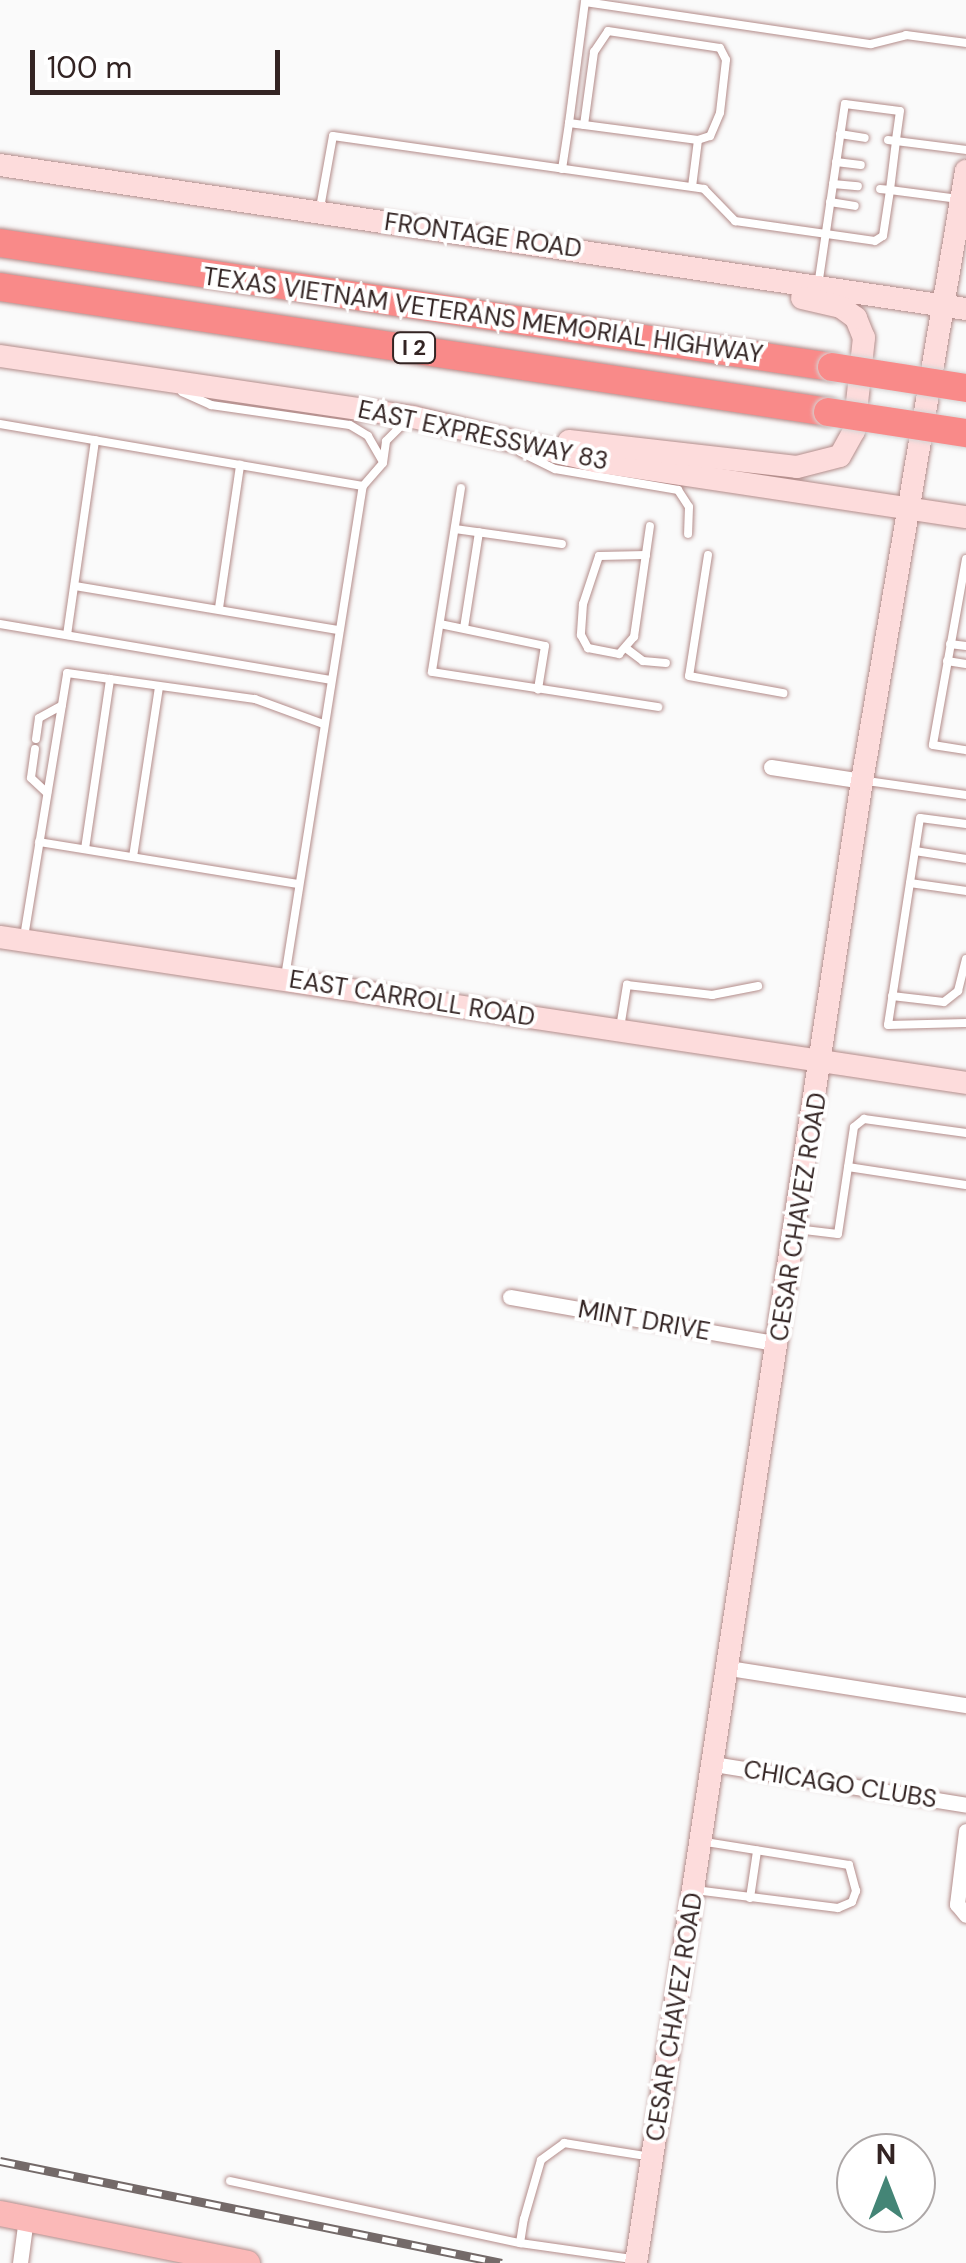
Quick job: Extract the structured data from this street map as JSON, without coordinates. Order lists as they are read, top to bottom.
{
  "streets": {
    "highway": ["TEXAS VIETNAM VETERANS MEMORIAL HIGHWAY", "I 2"],
    "street": [
      "FRONTAGE ROAD",
      "EAST EXPRESSWAY 83",
      "EAST CARROLL ROAD",
      "CESAR CHAVEZ ROAD",
      "MINT DRIVE",
      "CHICAGO CLUBS"
    ]
  },
  "crossings": [
    ["FRONTAGE ROAD", "CESAR CHAVEZ ROAD"],
    ["EAST EXPRESSWAY 83", "CESAR CHAVEZ ROAD"],
    ["EAST CARROLL ROAD", "CESAR CHAVEZ ROAD"],
    ["CESAR CHAVEZ ROAD", "MINT DRIVE"],
    ["CESAR CHAVEZ ROAD", "CHICAGO CLUBS"]
  ],
  "scale_bar": "100 m",
  "north": "top"
}
